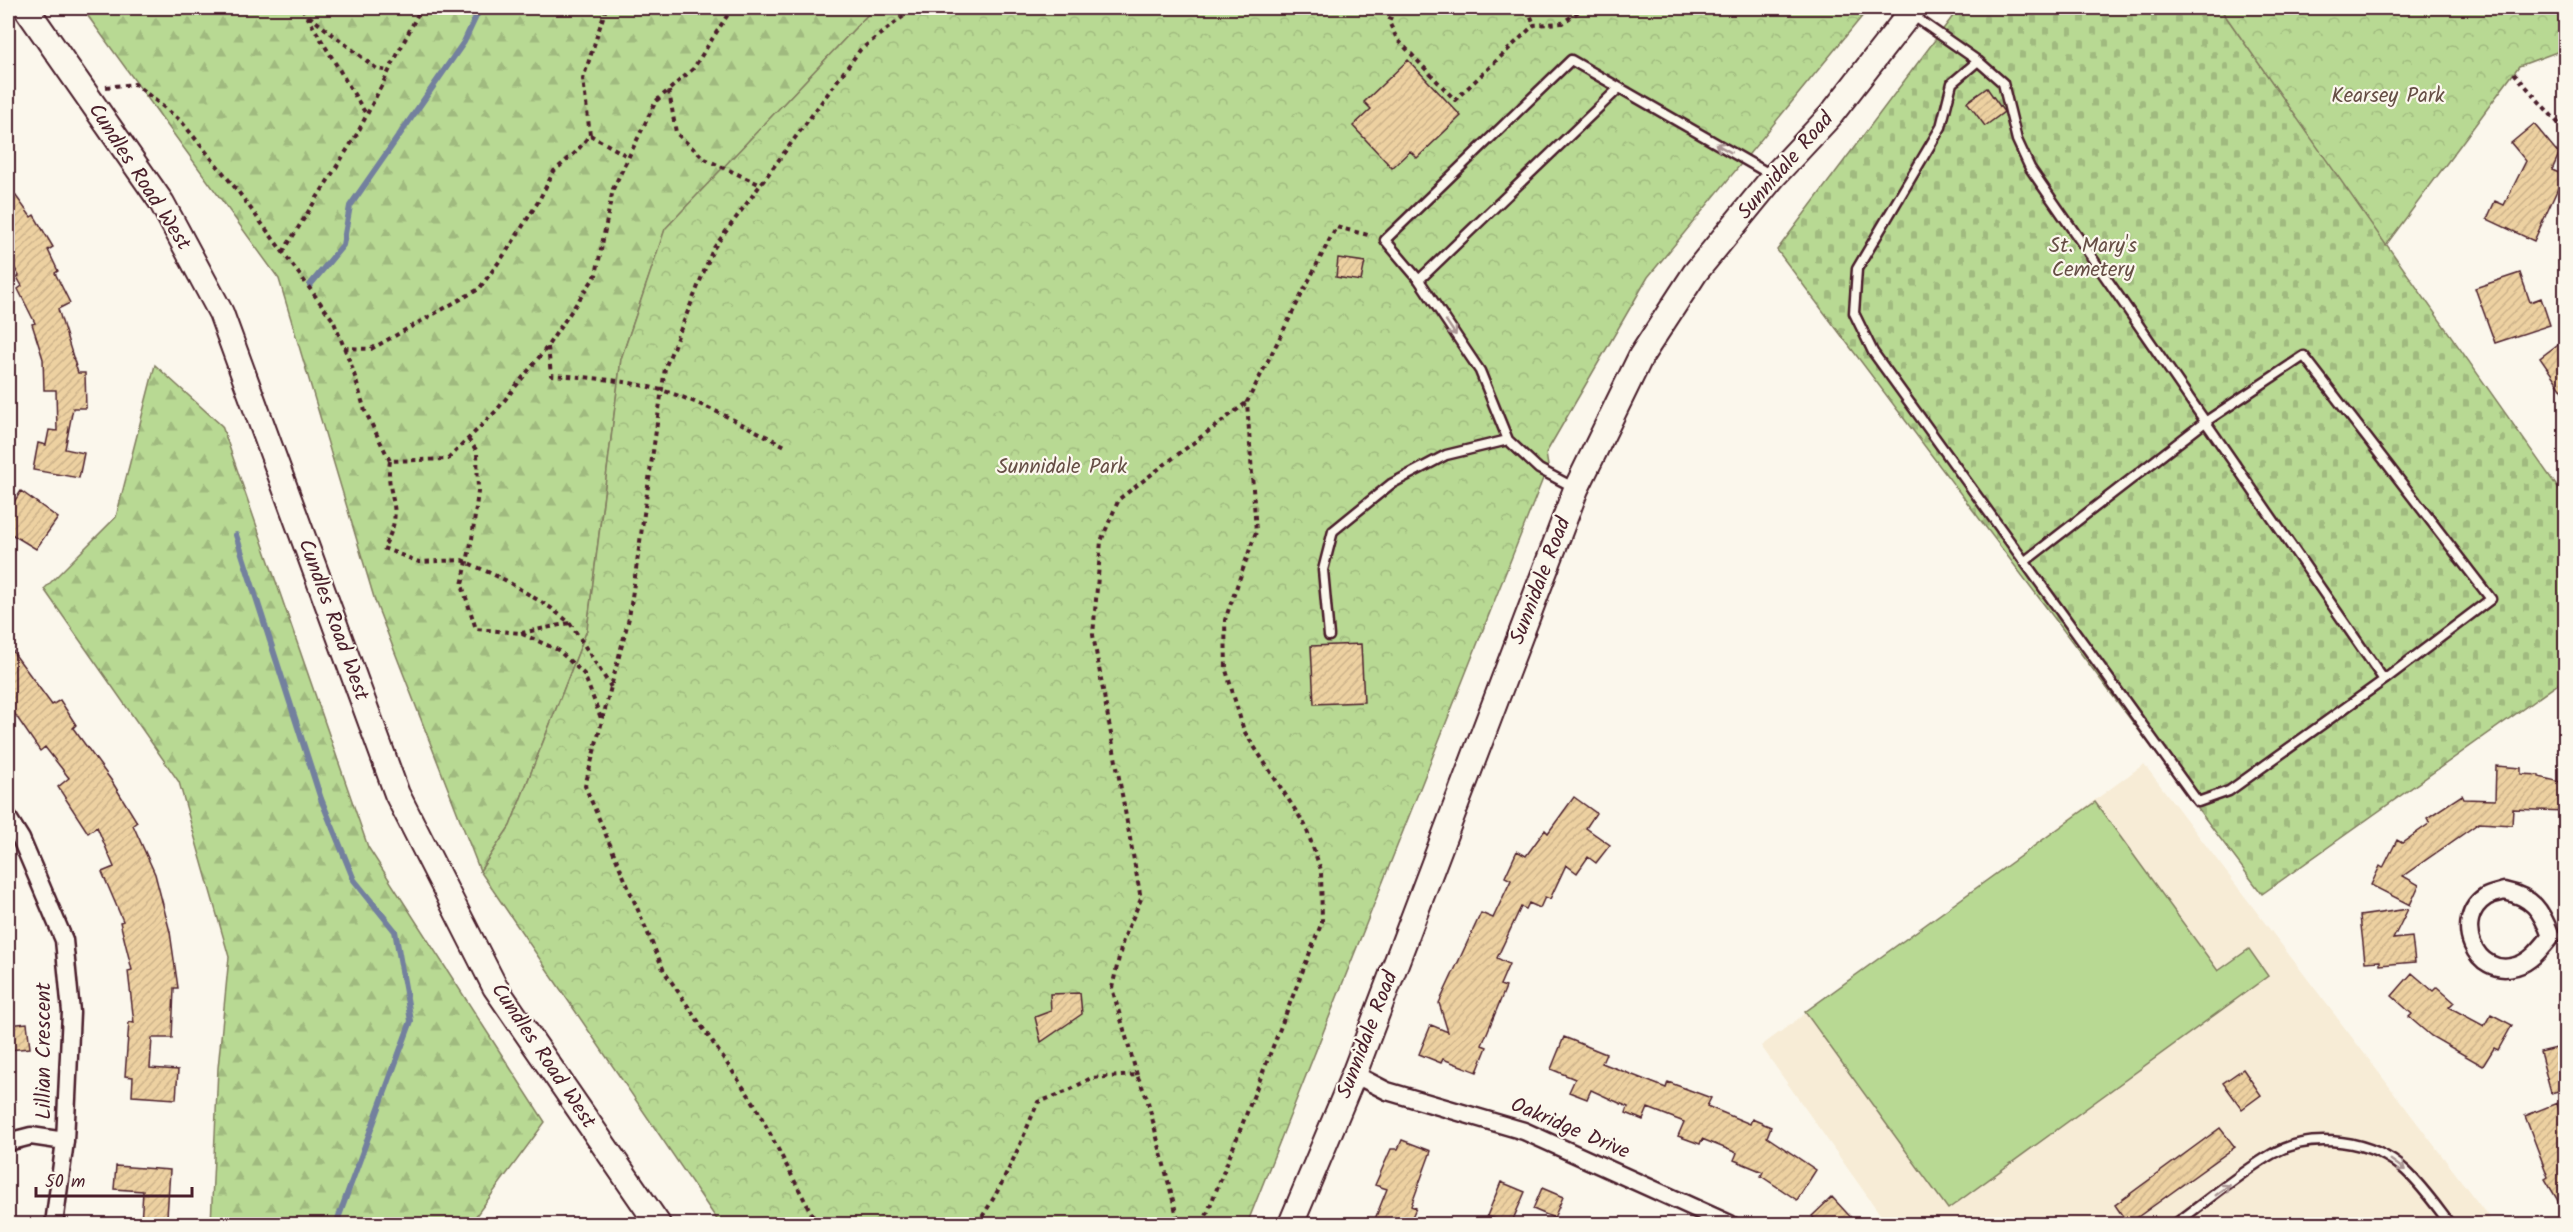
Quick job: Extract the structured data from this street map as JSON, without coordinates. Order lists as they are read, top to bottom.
{
  "streets": {
    "main road": ["Sunnidale Road", "Cundles Road West"],
    "street": ["Lillian Crescent", "Oakridge Drive"]
  },
  "crossings": [
    ["Sunnidale Road", "Oakridge Drive"]
  ],
  "parks": ["Kearsey Park", "St. Mary's Cemetery", "Sunnidale Park"],
  "scale_bar": "50 m"
}
